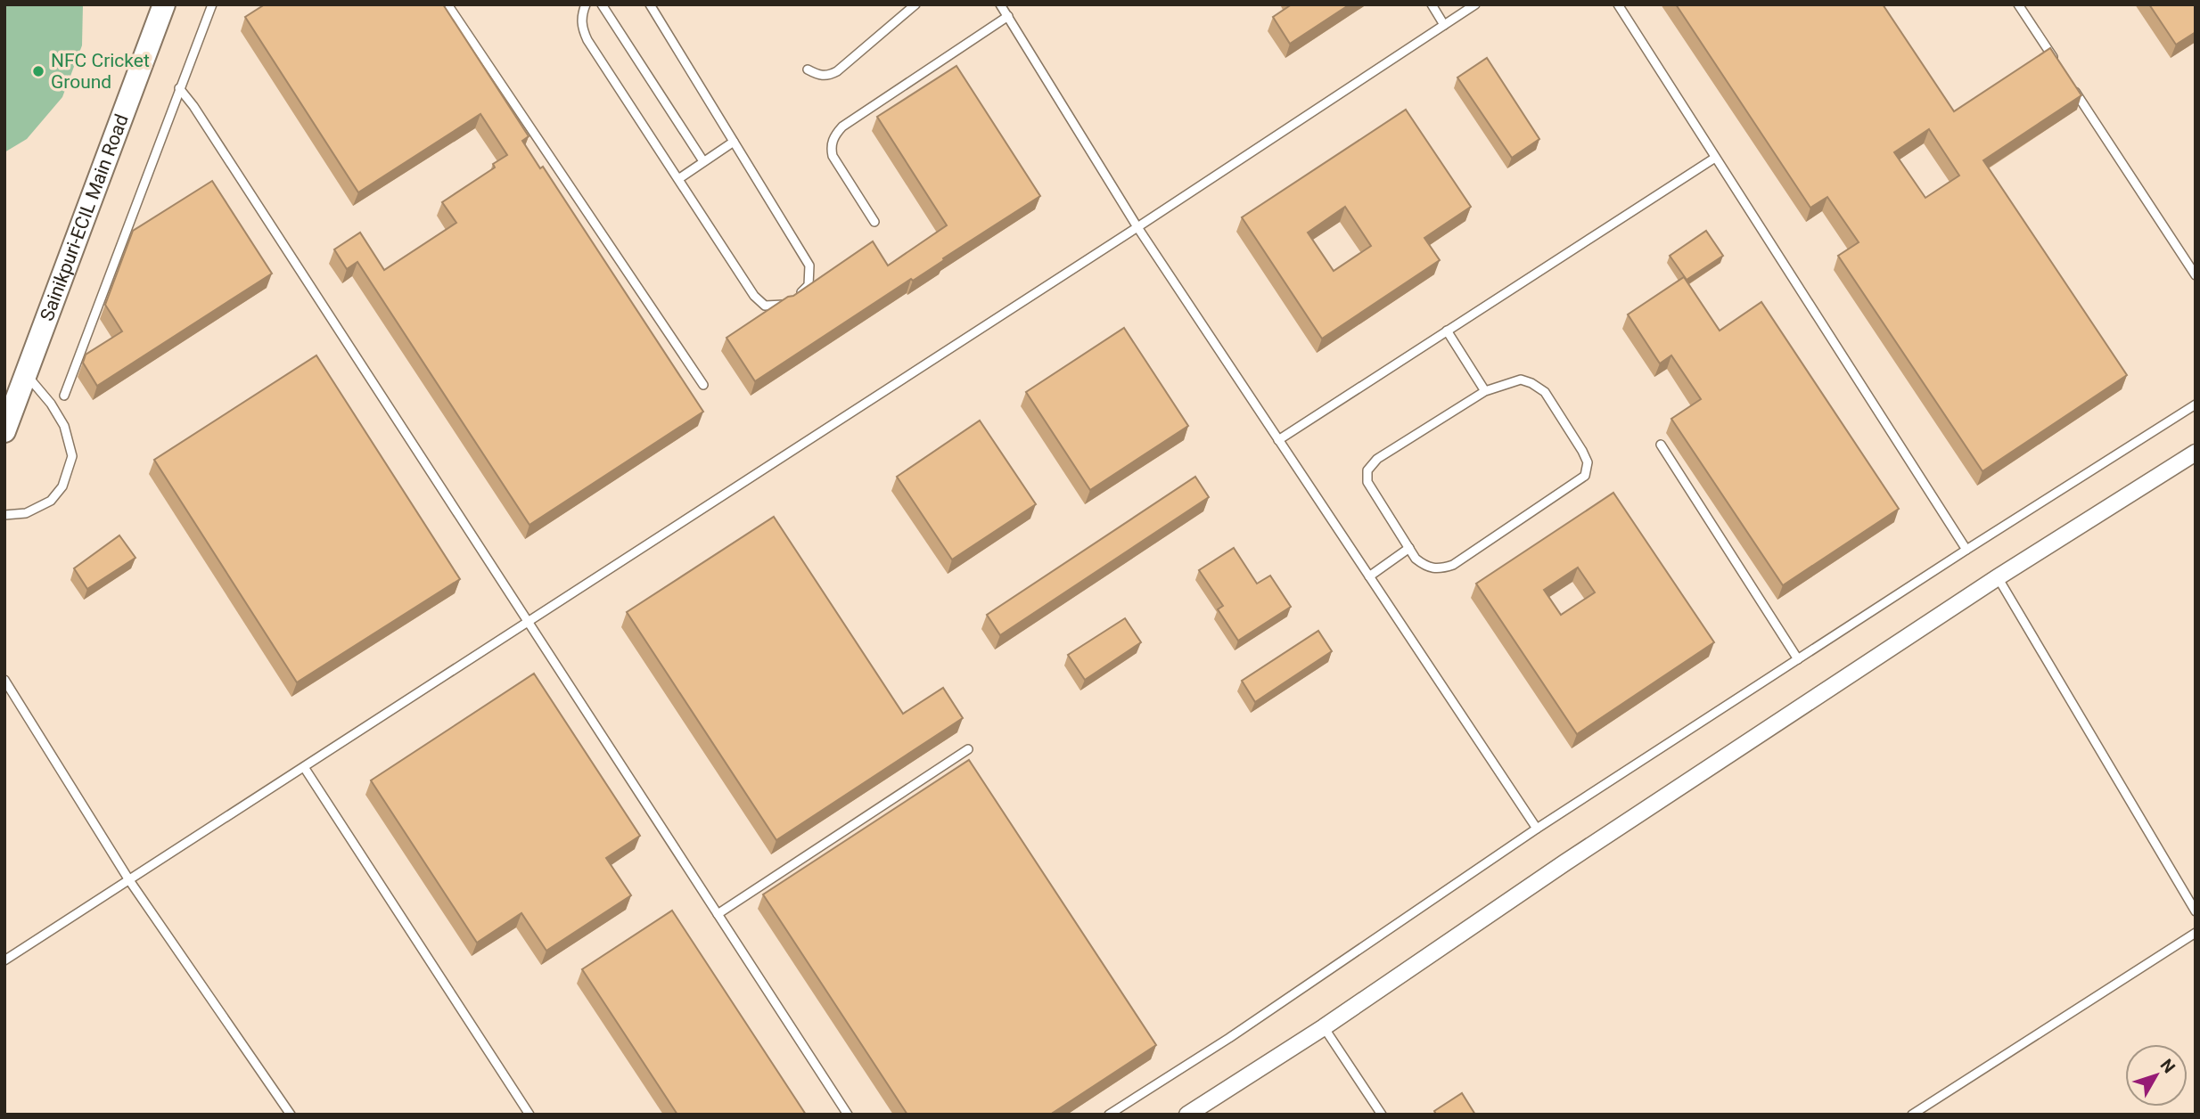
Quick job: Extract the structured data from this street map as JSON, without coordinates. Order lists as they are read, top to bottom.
{
  "streets": {
    "street": ["Sainikpuri-ECIL Main Road"]
  },
  "places": ["NFC Cricket Ground"],
  "north": "top right"
}
